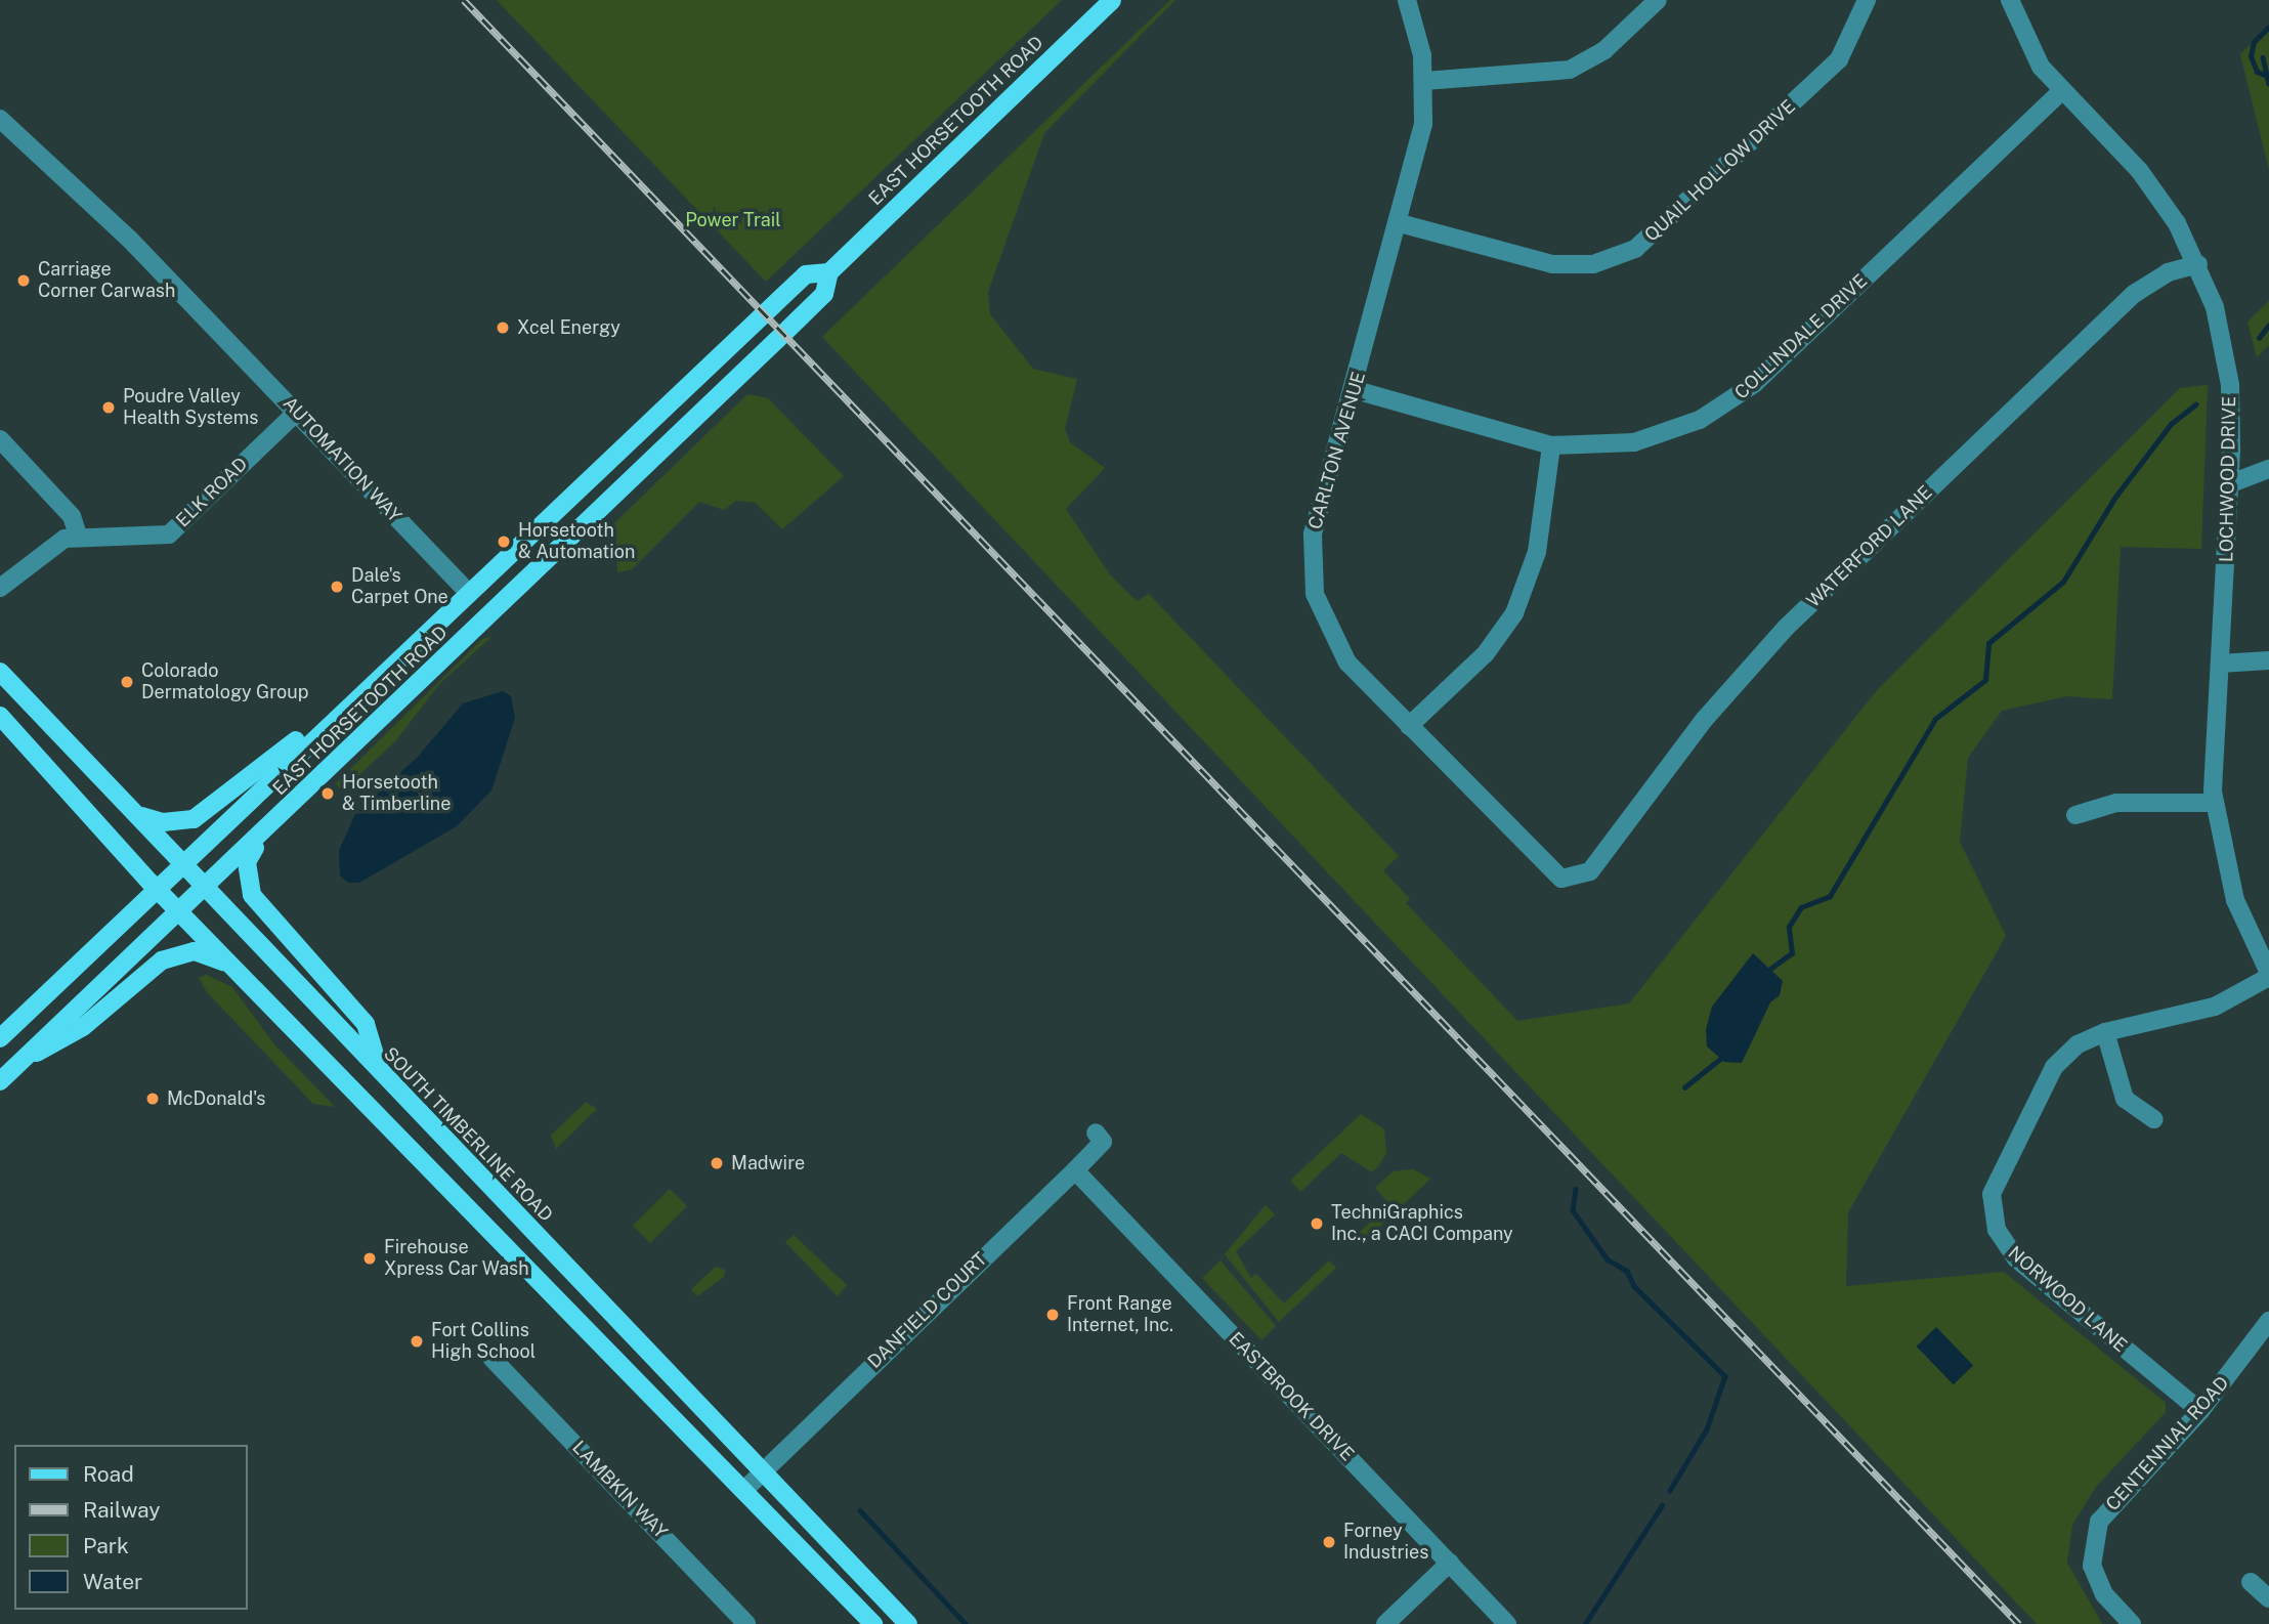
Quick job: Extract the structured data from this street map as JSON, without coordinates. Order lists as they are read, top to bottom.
{
  "streets": {
    "main road": ["EAST HORSETOOTH ROAD", "SOUTH TIMBERLINE ROAD"],
    "street": [
      "QUAIL HOLLOW DRIVE",
      "COLLINDALE DRIVE",
      "CARLTON AVENUE",
      "AUTOMATION WAY",
      "LOCHWOOD DRIVE",
      "ELK ROAD",
      "WATERFORD LANE",
      "NORWOOD LANE",
      "DANFIELD COURT",
      "EASTBROOK DRIVE",
      "CENTENNIAL ROAD",
      "LAMBKIN WAY"
    ]
  },
  "crossings": [
    ["EAST HORSETOOTH ROAD", "AUTOMATION WAY"],
    ["EAST HORSETOOTH ROAD", "SOUTH TIMBERLINE ROAD"],
    ["QUAIL HOLLOW DRIVE", "CARLTON AVENUE"],
    ["COLLINDALE DRIVE", "CARLTON AVENUE"],
    ["COLLINDALE DRIVE", "LOCHWOOD DRIVE"],
    ["CARLTON AVENUE", "WATERFORD LANE"],
    ["AUTOMATION WAY", "ELK ROAD"],
    ["LOCHWOOD DRIVE", "WATERFORD LANE"],
    ["LOCHWOOD DRIVE", "NORWOOD LANE"],
    ["SOUTH TIMBERLINE ROAD", "DANFIELD COURT"],
    ["NORWOOD LANE", "CENTENNIAL ROAD"],
    ["DANFIELD COURT", "EASTBROOK DRIVE"]
  ],
  "parks": ["Power Trail"],
  "places": [
    "Carriage Corner Carwash",
    "Xcel Energy",
    "Poudre Valley Health Systems",
    "Horsetooth & Automation",
    "Dale's Carpet One",
    "Colorado Dermatology Group",
    "Horsetooth & Timberline",
    "McDonald's",
    "Madwire",
    "TechniGraphics Inc., a CACI Company",
    "Firehouse Xpress Car Wash",
    "Front Range Internet, Inc.",
    "Fort Collins High School",
    "Forney Industries"
  ],
  "legend": [
    "Road",
    "Railway",
    "Park",
    "Water"
  ]
}
